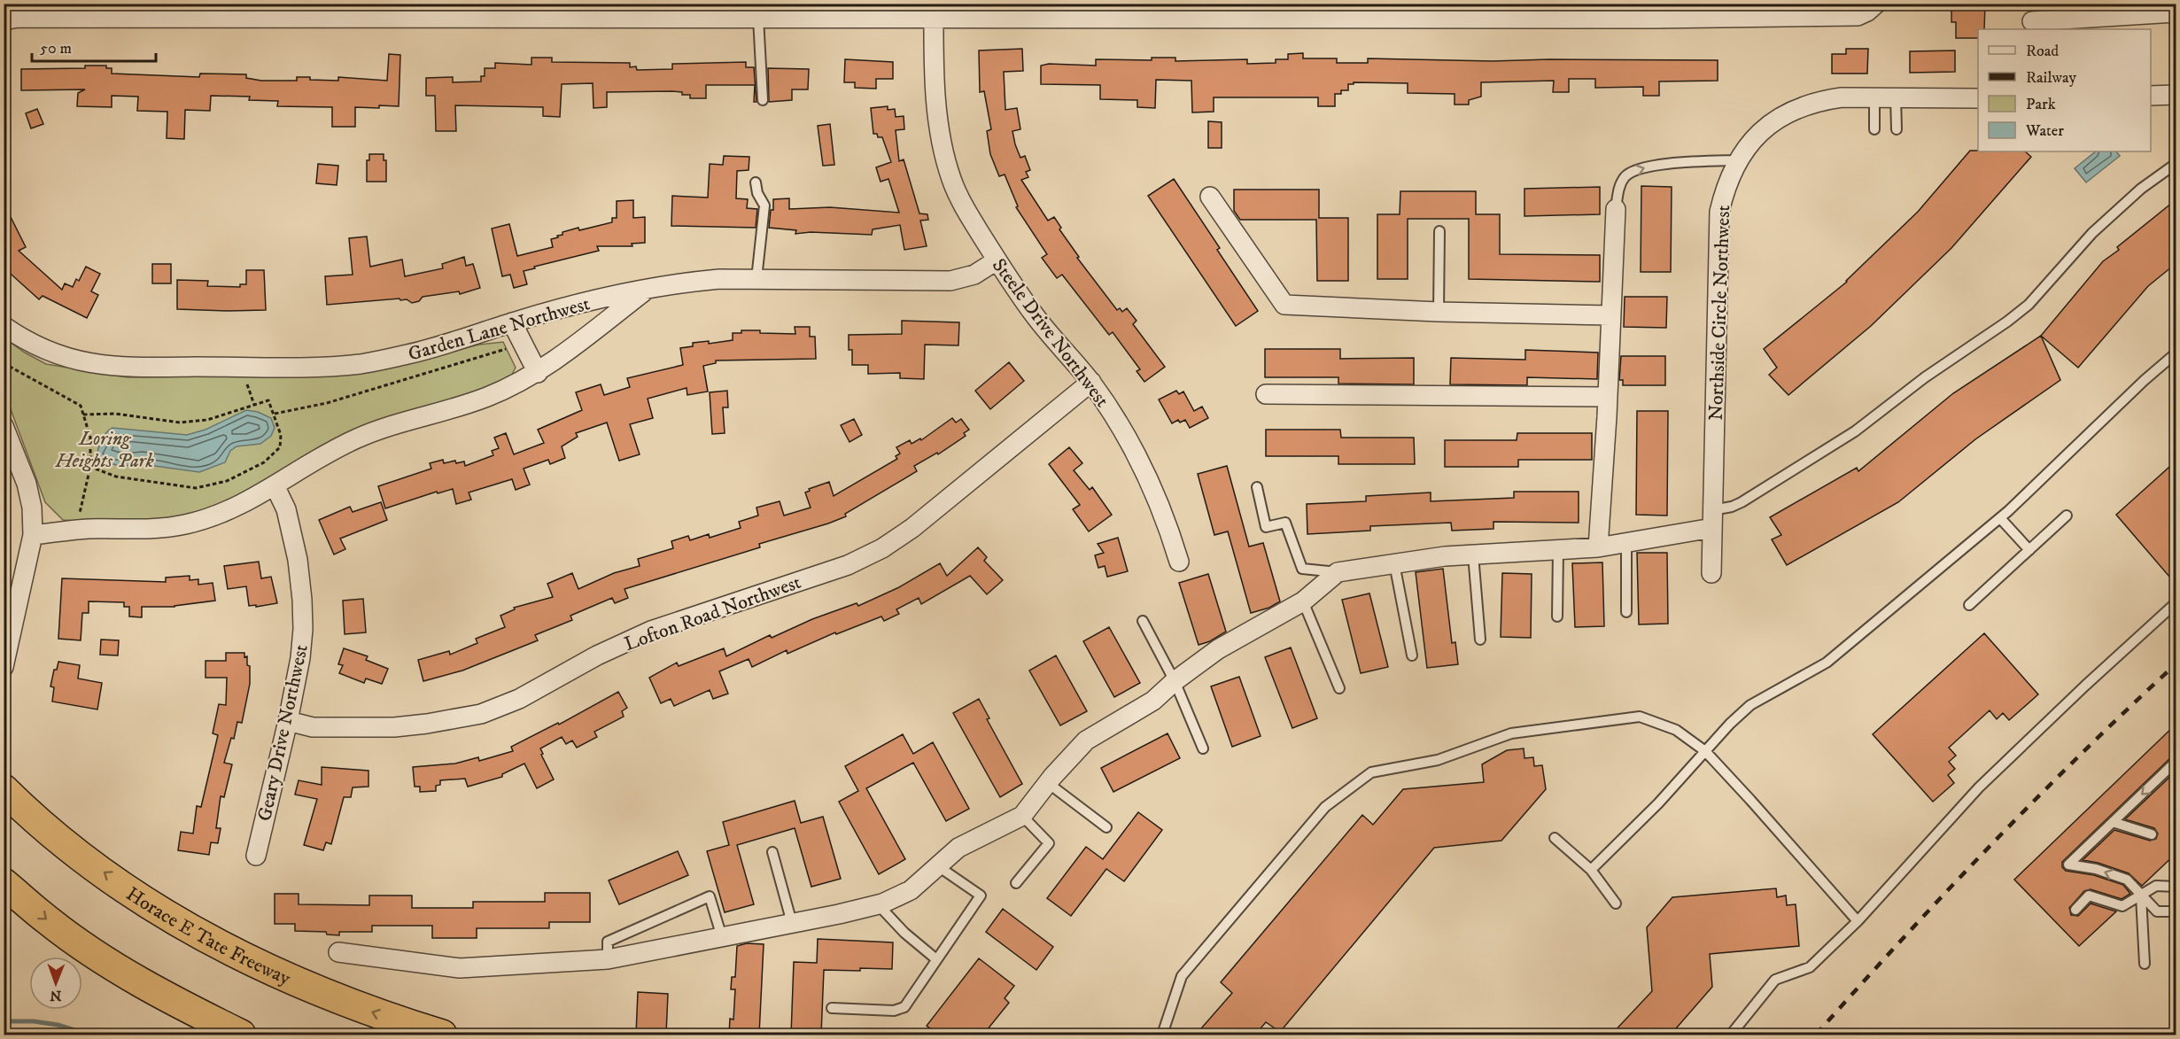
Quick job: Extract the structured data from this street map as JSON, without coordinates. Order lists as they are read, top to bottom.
{
  "streets": {
    "highway": ["Horace E Tate Freeway"],
    "street": [
      "Northside Circle Northwest",
      "Garden Lane Northwest",
      "Steele Drive Northwest",
      "Lofton Road Northwest",
      "Geary Drive Northwest"
    ]
  },
  "crossings": [
    ["Garden Lane Northwest", "Steele Drive Northwest"],
    ["Steele Drive Northwest", "Lofton Road Northwest"],
    ["Lofton Road Northwest", "Geary Drive Northwest"]
  ],
  "parks": ["Loring Heights Park"],
  "legend": [
    "Road",
    "Railway",
    "Park",
    "Water"
  ],
  "scale_bar": "50 m",
  "north": "bottom"
}
